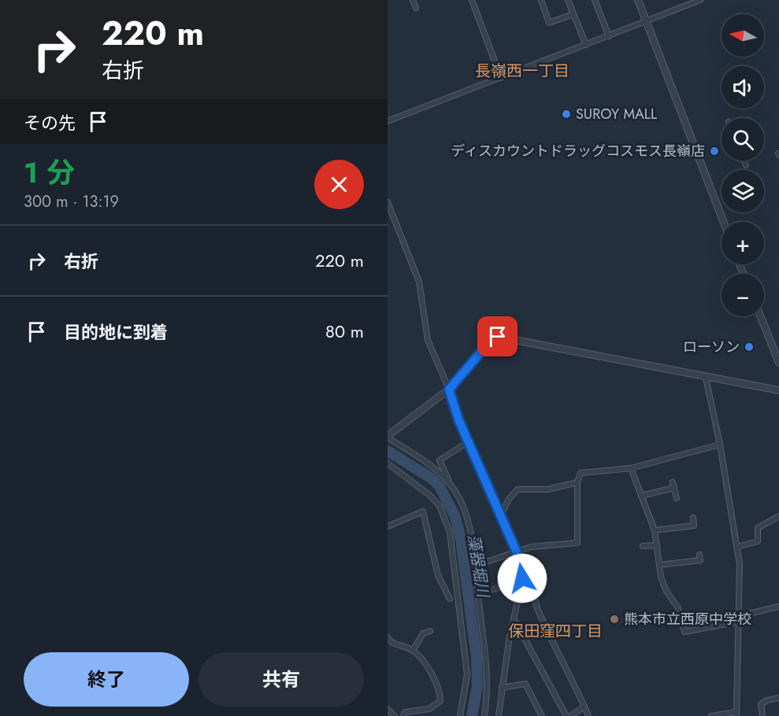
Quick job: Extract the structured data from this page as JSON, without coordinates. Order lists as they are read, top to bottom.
{
  "districts": ["長嶺西一丁目", "保田窪四丁目"],
  "water": ["藻器堀川"],
  "places": [
    "SUROY MALL",
    "ディスカウントドラッグコスモス長嶺店",
    "ローソン",
    "熊本市立西原中学校"
  ],
  "north": "left",
  "page": {
    "turn": ["220 m", "右折"],
    "map_buttons": ["+", "−"],
    "then": "その先",
    "heading": ["1 分", "300 m · 13:19"],
    "list": [
      {
        "name": "右折",
        "value": "220 m"
      },
      {
        "name": "目的地に到着",
        "value": "80 m"
      }
    ],
    "buttons": ["終了", "共有"]
  }
}
